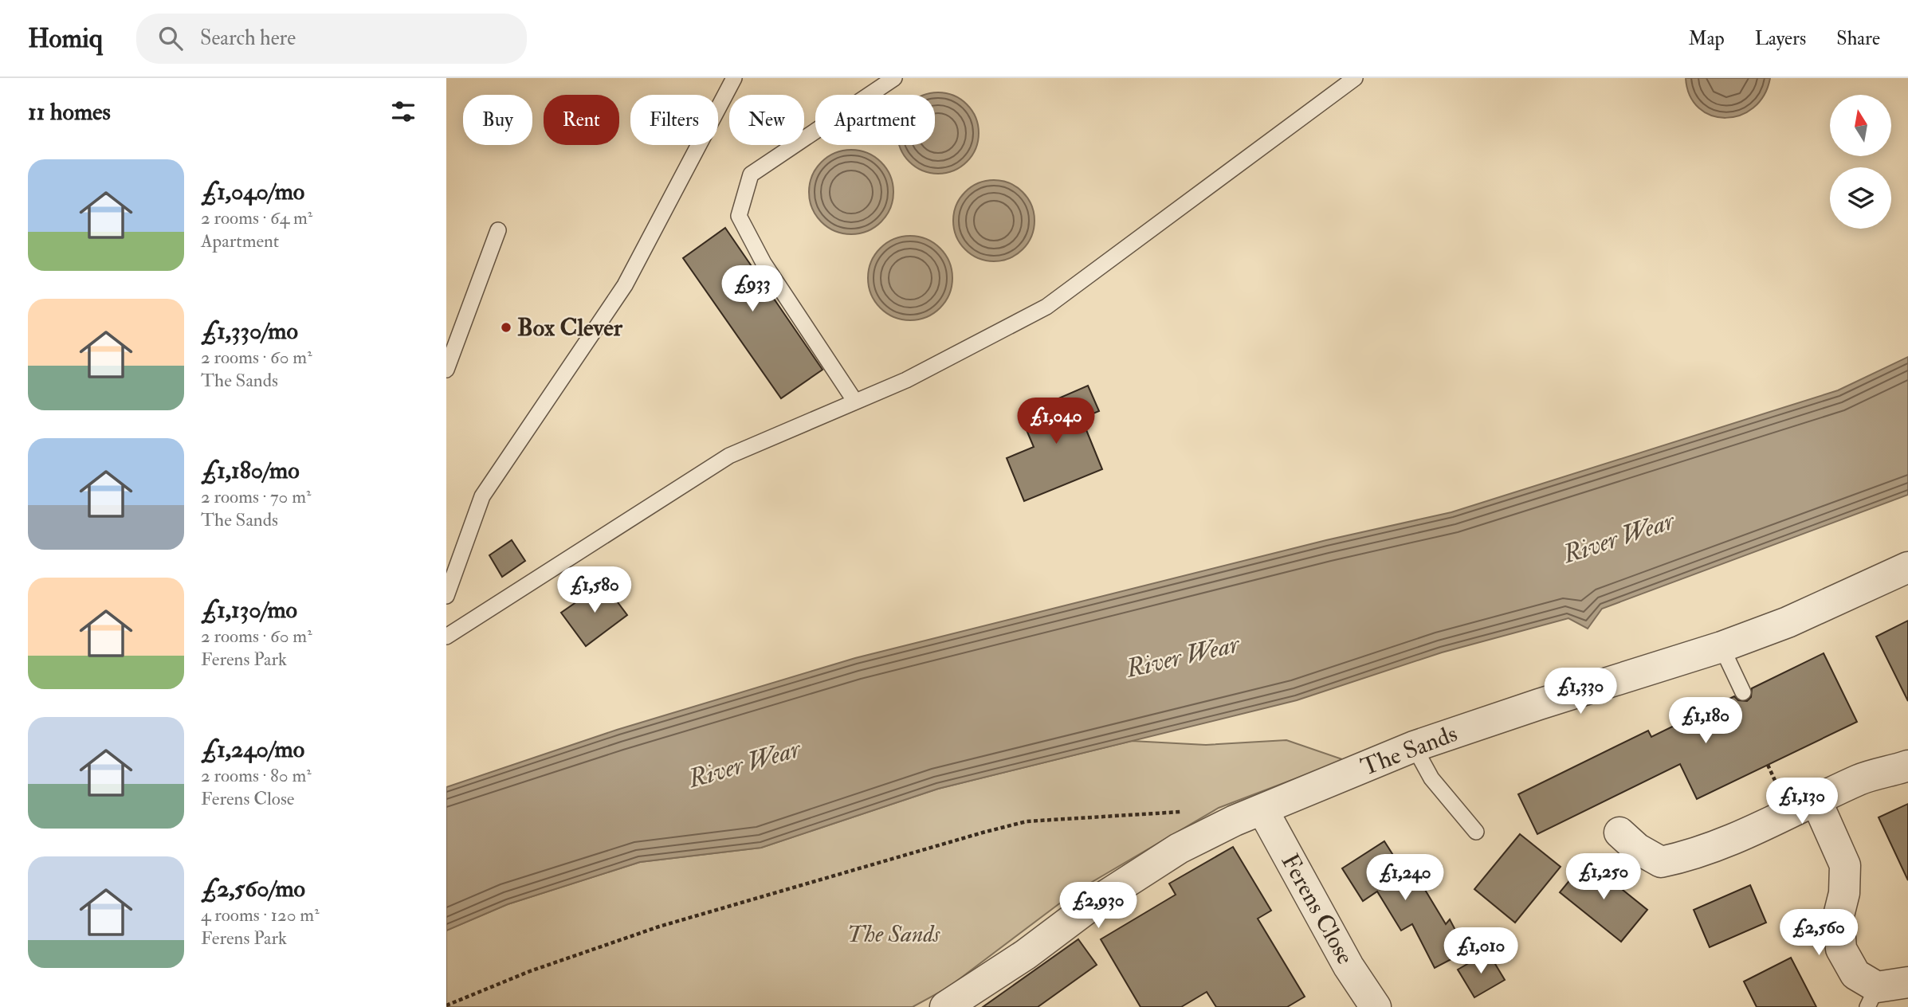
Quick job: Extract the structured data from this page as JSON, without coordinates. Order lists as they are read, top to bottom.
{
  "streets": {
    "street": ["The Sands", "Ferens Close"]
  },
  "crossings": [
    ["The Sands", "Ferens Close"]
  ],
  "water": ["River Wear"],
  "parks": ["The Sands"],
  "places": ["Box Clever"],
  "north": "top",
  "page": {
    "header": "Homiq",
    "search": "Search here",
    "nav": ["Map", "Layers", "Share"],
    "heading": "11 homes",
    "chip": [
      "Buy",
      "Rent",
      "Filters",
      "New",
      "Apartment"
    ],
    "list": [
      {
        "name": "£1,040/mo",
        "note": "2 rooms · 64 m² · Apartment"
      },
      {
        "name": "£1,330/mo",
        "note": "2 rooms · 60 m² · The Sands"
      },
      {
        "name": "£1,180/mo",
        "note": "2 rooms · 70 m² · The Sands"
      },
      {
        "name": "£1,130/mo",
        "note": "2 rooms · 60 m² · Ferens Park"
      },
      {
        "name": "£1,240/mo",
        "note": "2 rooms · 80 m² · Ferens Close"
      },
      {
        "name": "£2,560/mo",
        "note": "4 rooms · 120 m² · Ferens Park"
      }
    ],
    "price": [
      "£933",
      "£1,040",
      "£1,580",
      "£1,330",
      "£1,180",
      "£1,130",
      "£1,250",
      "£1,240",
      "£2,930",
      "£2,560",
      "£1,010"
    ]
  }
}
